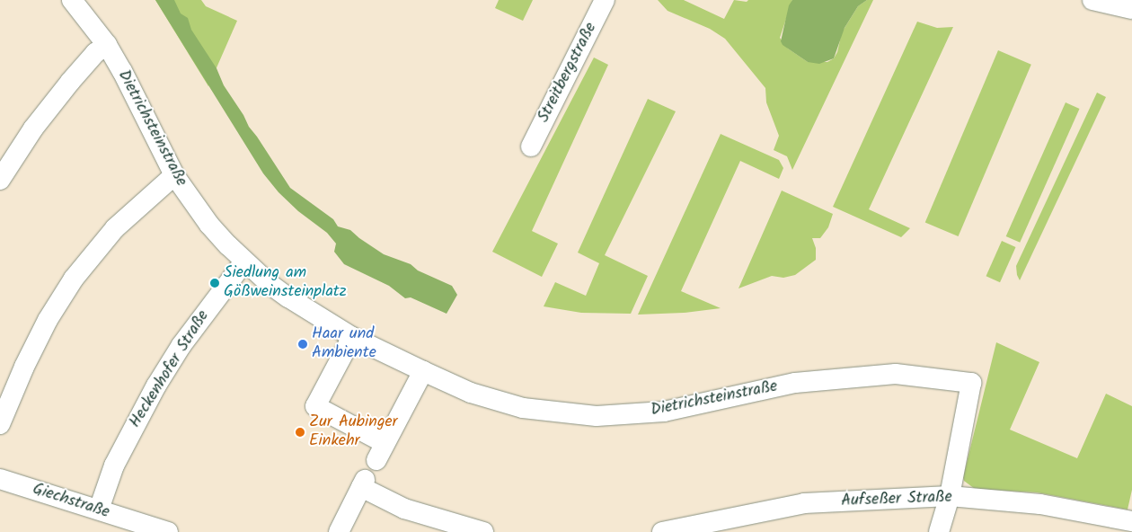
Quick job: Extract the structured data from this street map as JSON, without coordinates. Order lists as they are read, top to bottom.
{
  "streets": {
    "street": [
      "Streitbergstraße",
      "Dietrichsteinstraße",
      "Heckenhofer Straße",
      "Aufseßer Straße",
      "Giechstraße"
    ]
  },
  "crossings": [
    ["Dietrichsteinstraße", "Heckenhofer Straße"],
    ["Dietrichsteinstraße", "Aufseßer Straße"],
    ["Heckenhofer Straße", "Giechstraße"]
  ],
  "places": ["Siedlung am Gößweinsteinplatz", "Haar und Ambiente", "Zur Aubinger Einkehr"]
}
